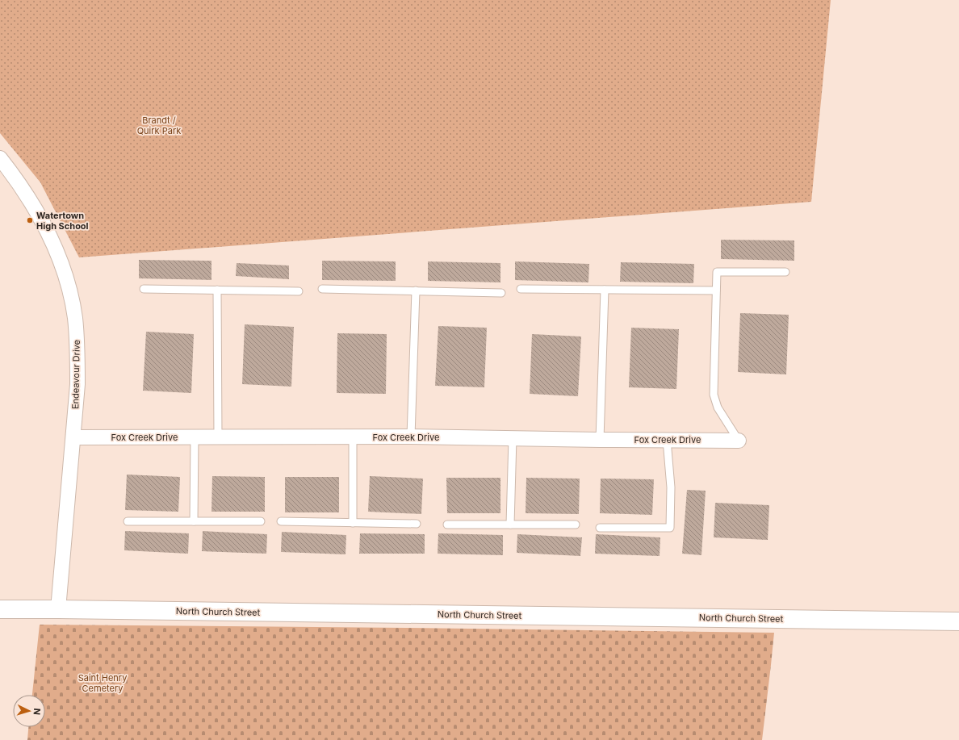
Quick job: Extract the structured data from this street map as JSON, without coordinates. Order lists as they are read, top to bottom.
{
  "streets": {
    "main road": ["North Church Street"],
    "street": ["Endeavour Drive", "Fox Creek Drive"]
  },
  "crossings": [
    ["Endeavour Drive", "Fox Creek Drive"],
    ["Endeavour Drive", "North Church Street"]
  ],
  "parks": ["Brandt / Quirk Park", "Saint Henry Cemetery"],
  "places": ["Watertown High School"],
  "north": "right"
}
